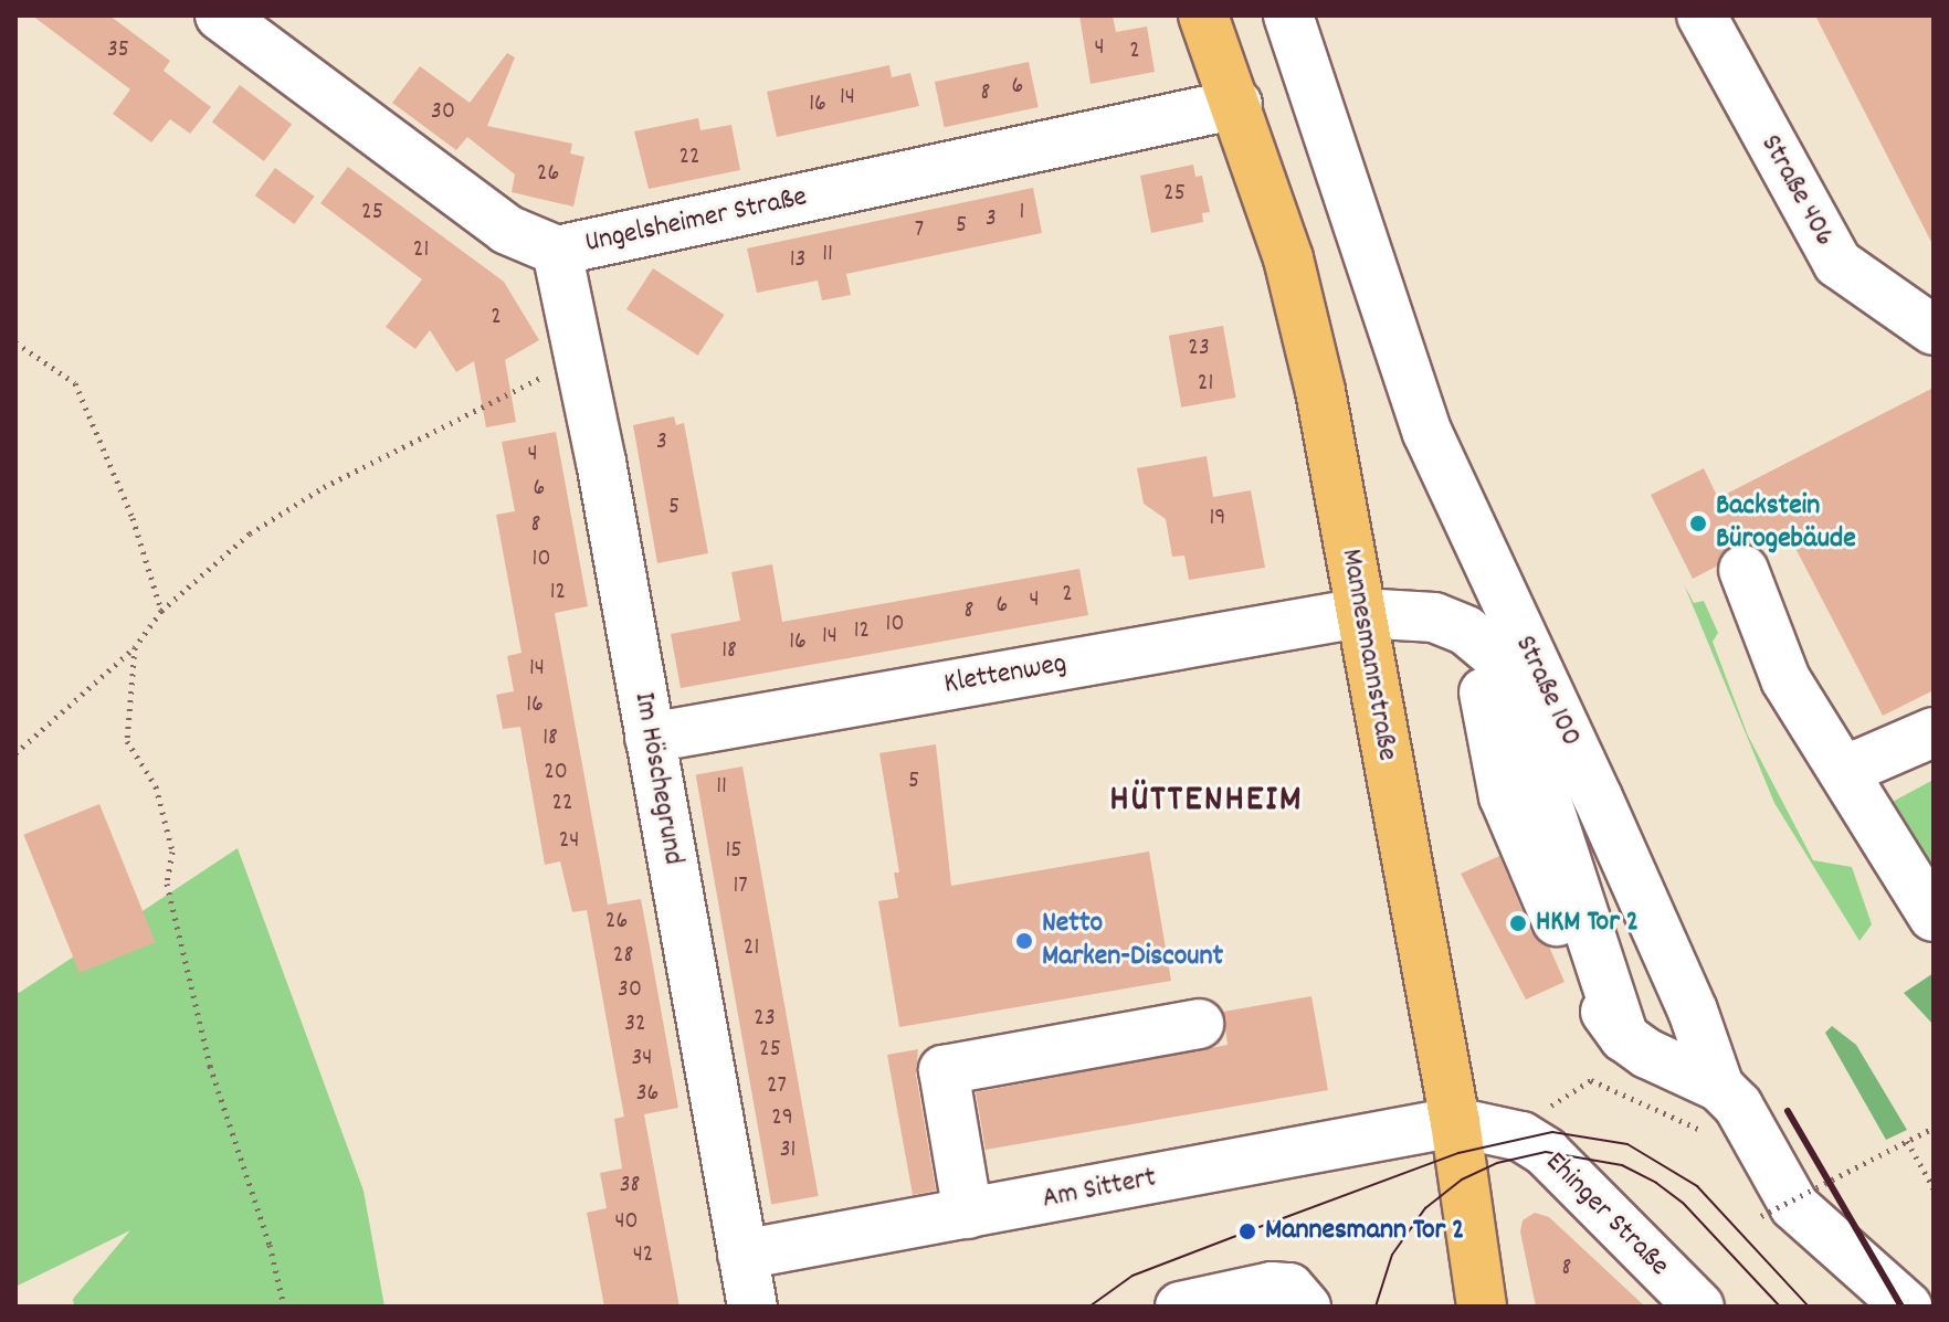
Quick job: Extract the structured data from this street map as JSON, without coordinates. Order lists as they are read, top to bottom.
{
  "streets": {
    "main road": ["Mannesmannstraße"],
    "street": [
      "Straße 406",
      "Ungelsheimer Straße",
      "Klettenweg",
      "Straße 100",
      "Im Höschegrund",
      "Am Sittert",
      "Ehinger Straße"
    ]
  },
  "crossings": [
    ["Ungelsheimer Straße", "Mannesmannstraße"],
    ["Ungelsheimer Straße", "Im Höschegrund"],
    ["Mannesmannstraße", "Klettenweg"],
    ["Mannesmannstraße", "Am Sittert"],
    ["Mannesmannstraße", "Ehinger Straße"],
    ["Klettenweg", "Straße 100"],
    ["Klettenweg", "Im Höschegrund"],
    ["Im Höschegrund", "Am Sittert"],
    ["Am Sittert", "Ehinger Straße"]
  ],
  "districts": ["HÜTTENHEIM"],
  "places": [
    "Backstein Bürogebäude",
    "HKM Tor 2",
    "Netto Marken-Discount",
    "Mannesmann Tor 2"
  ],
  "house_numbers": [
    "4",
    "35",
    "2",
    "6",
    "8",
    "14",
    "16",
    "30",
    "22",
    "26",
    "25",
    "25",
    "1",
    "3",
    "5",
    "7",
    "21",
    "11",
    "13",
    "2",
    "23",
    "21",
    "3",
    "4",
    "6",
    "5",
    "19",
    "8",
    "10",
    "12",
    "2",
    "4",
    "6",
    "8",
    "10",
    "12",
    "14",
    "16",
    "18",
    "14",
    "16",
    "18",
    "20",
    "5",
    "11",
    "22",
    "24",
    "15",
    "17",
    "26",
    "21",
    "28",
    "30",
    "23",
    "32",
    "25",
    "34",
    "27",
    "36",
    "29",
    "31",
    "38",
    "40",
    "42",
    "8"
  ]
}
